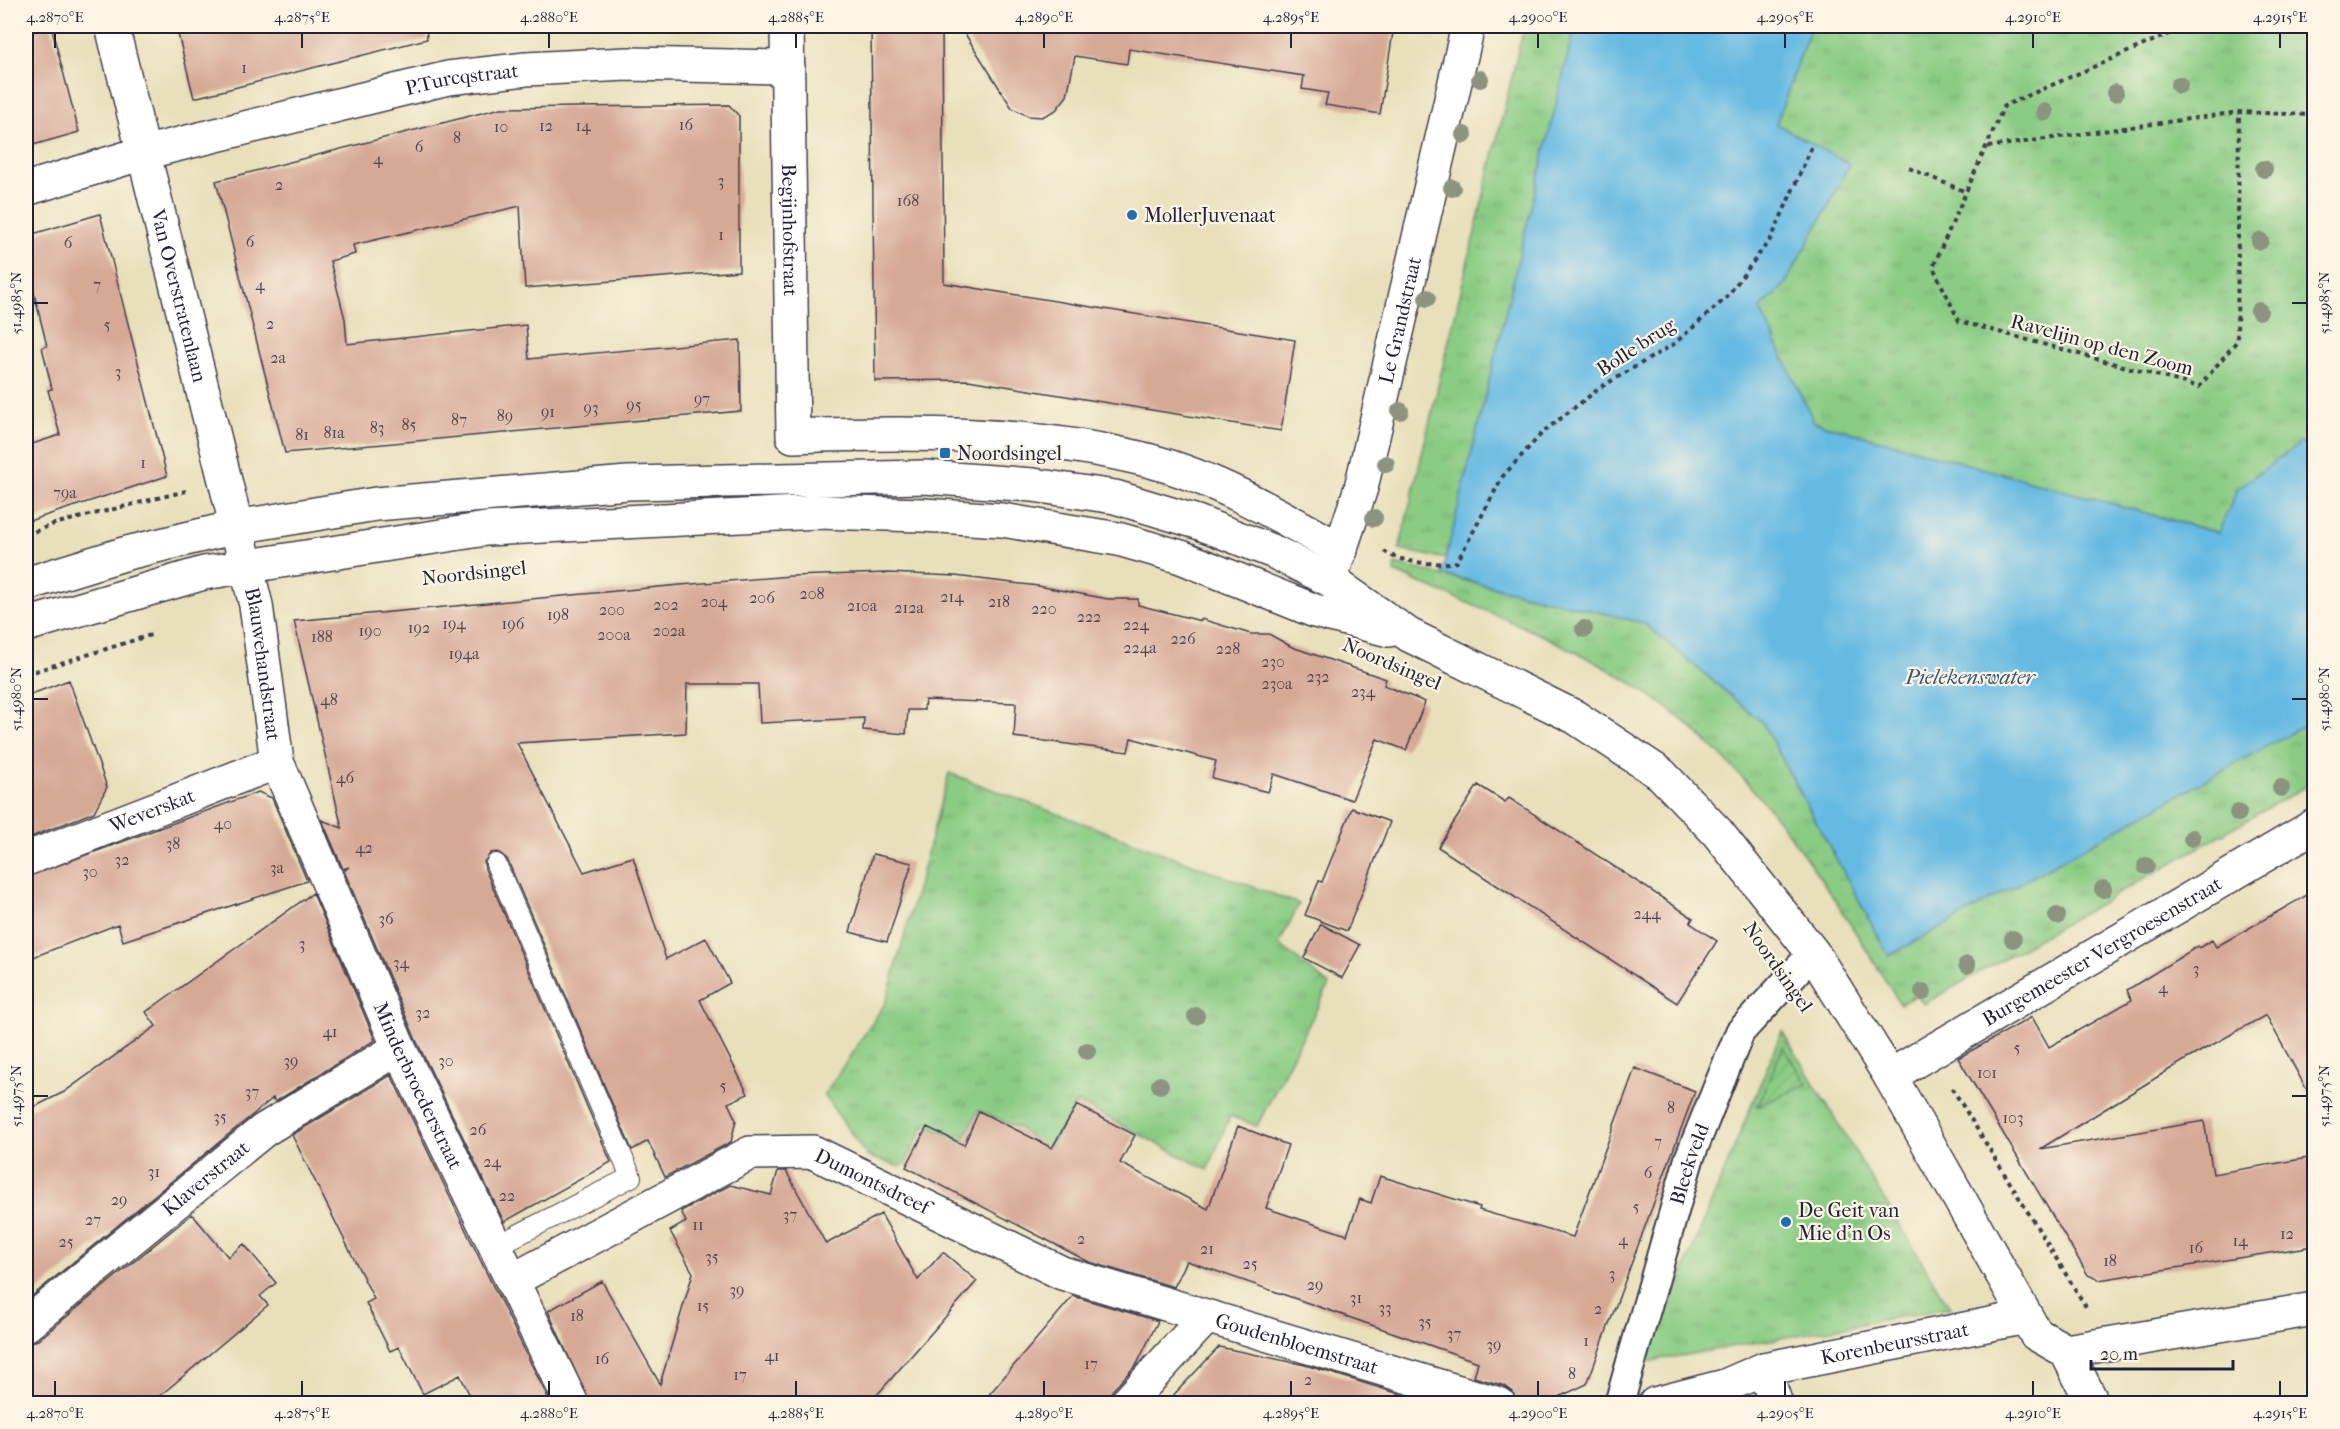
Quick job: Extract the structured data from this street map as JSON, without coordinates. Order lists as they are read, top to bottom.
{
  "streets": {
    "street": [
      "P.Turcqstraat",
      "Begijnhofstraat",
      "Van Overstratenlaan",
      "Le Grandstraat",
      "Noordsingel",
      "Blauwehandstraat",
      "Weverskat",
      "Burgemeester Vergroesenstraat",
      "Minderbroederstraat",
      "Bleekveld",
      "Klaverstraat",
      "Dumontsdreef",
      "Goudenbloemstraat",
      "Korenbeursstraat"
    ],
    "path": ["Ravelijn op den Zoom", "Bolle brug"]
  },
  "crossings": [
    ["P.Turcqstraat", "Begijnhofstraat"],
    ["P.Turcqstraat", "Van Overstratenlaan"],
    ["Begijnhofstraat", "Le Grandstraat"],
    ["Van Overstratenlaan", "Noordsingel"],
    ["Van Overstratenlaan", "Blauwehandstraat"],
    ["Le Grandstraat", "Noordsingel"],
    ["Noordsingel", "Blauwehandstraat"],
    ["Noordsingel", "Burgemeester Vergroesenstraat"],
    ["Noordsingel", "Bleekveld"],
    ["Noordsingel", "Korenbeursstraat"],
    ["Blauwehandstraat", "Weverskat"],
    ["Blauwehandstraat", "Minderbroederstraat"],
    ["Weverskat", "Minderbroederstraat"],
    ["Minderbroederstraat", "Klaverstraat"],
    ["Minderbroederstraat", "Dumontsdreef"],
    ["Dumontsdreef", "Goudenbloemstraat"]
  ],
  "water": ["Pielekenswater"],
  "places": {
    "other": ["MollerJuvenaat", "De Geit van Mie d'n Os"],
    "transit": ["Noordsingel"]
  },
  "house_numbers": [
    "1",
    "16",
    "12",
    "14",
    "10",
    "8",
    "6",
    "4",
    "3",
    "2",
    "168",
    "1",
    "6",
    "6",
    "7",
    "4",
    "2",
    "5",
    "2a",
    "3",
    "97",
    "95",
    "93",
    "91",
    "89",
    "87",
    "85",
    "83",
    "81a",
    "81",
    "1",
    "79a",
    "208",
    "214",
    "206",
    "204",
    "218",
    "202",
    "210a",
    "212a",
    "220",
    "200",
    "198",
    "222",
    "194",
    "196",
    "224",
    "192",
    "190",
    "202a",
    "200a",
    "188",
    "226",
    "224a",
    "228",
    "194a",
    "230",
    "232",
    "230a",
    "234",
    "48",
    "46",
    "40",
    "38",
    "42",
    "32",
    "3a",
    "30",
    "244",
    "36",
    "3",
    "34",
    "3",
    "4",
    "32",
    "41",
    "5",
    "39",
    "30",
    "101",
    "5",
    "37",
    "8",
    "35",
    "103",
    "26",
    "7",
    "24",
    "31",
    "6",
    "22",
    "29",
    "5",
    "37",
    "27",
    "11",
    "12",
    "2",
    "4",
    "14",
    "25",
    "16",
    "21",
    "35",
    "18",
    "25",
    "3",
    "29",
    "39",
    "31",
    "15",
    "33",
    "2",
    "18",
    "35",
    "37",
    "1",
    "39",
    "41",
    "16",
    "17",
    "8",
    "17",
    "2"
  ],
  "scale_bar": "20 m",
  "coordinates": [
    "4.2870°E",
    "4.2875°E",
    "4.2880°E",
    "4.2885°E",
    "4.2890°E",
    "4.2895°E",
    "4.2900°E",
    "4.2905°E",
    "4.2910°E",
    "4.2915°E",
    "51.4985°N",
    "51.4980°N",
    "51.4975°N"
  ]
}
